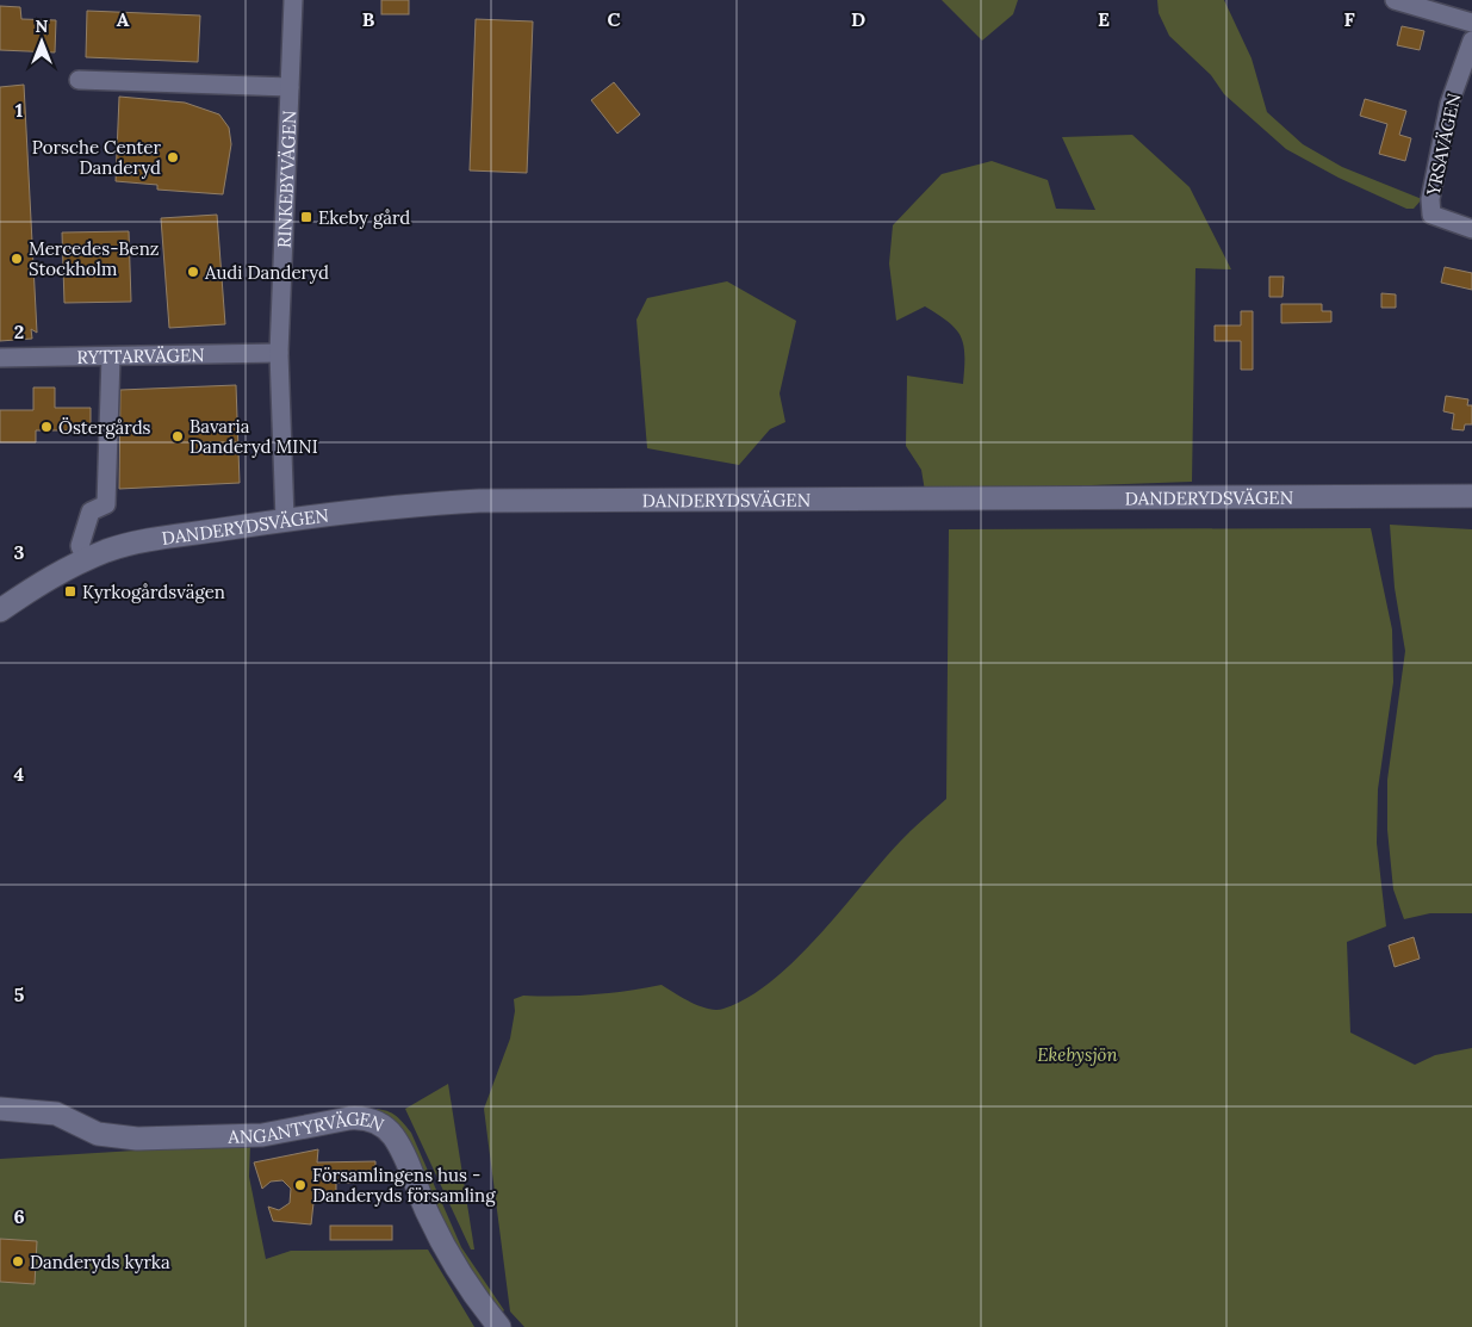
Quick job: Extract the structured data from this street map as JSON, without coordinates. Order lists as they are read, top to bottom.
{
  "streets": {
    "street": [
      "YRSAVÄGEN",
      "RINKEBYVÄGEN",
      "RYTTARVÄGEN",
      "DANDERYDSVÄGEN",
      "ANGANTYRVÄGEN"
    ]
  },
  "crossings": [
    ["RINKEBYVÄGEN", "RYTTARVÄGEN"],
    ["RINKEBYVÄGEN", "DANDERYDSVÄGEN"]
  ],
  "parks": ["Ekebysjön"],
  "places": {
    "other": [
      "Porsche Center Danderyd",
      "Mercedes-Benz Stockholm",
      "Audi Danderyd",
      "Östergårds",
      "Bavaria Danderyd MINI",
      "Församlingens hus - Danderyds församling",
      "Danderyds kyrka"
    ],
    "transit": ["Ekeby gård", "Kyrkogårdsvägen"]
  },
  "north": "top",
  "grid": {
    "columns": [
      "A",
      "B",
      "C",
      "D",
      "E",
      "F"
    ],
    "rows": [
      "1",
      "2",
      "3",
      "4",
      "5",
      "6"
    ]
  }
}
